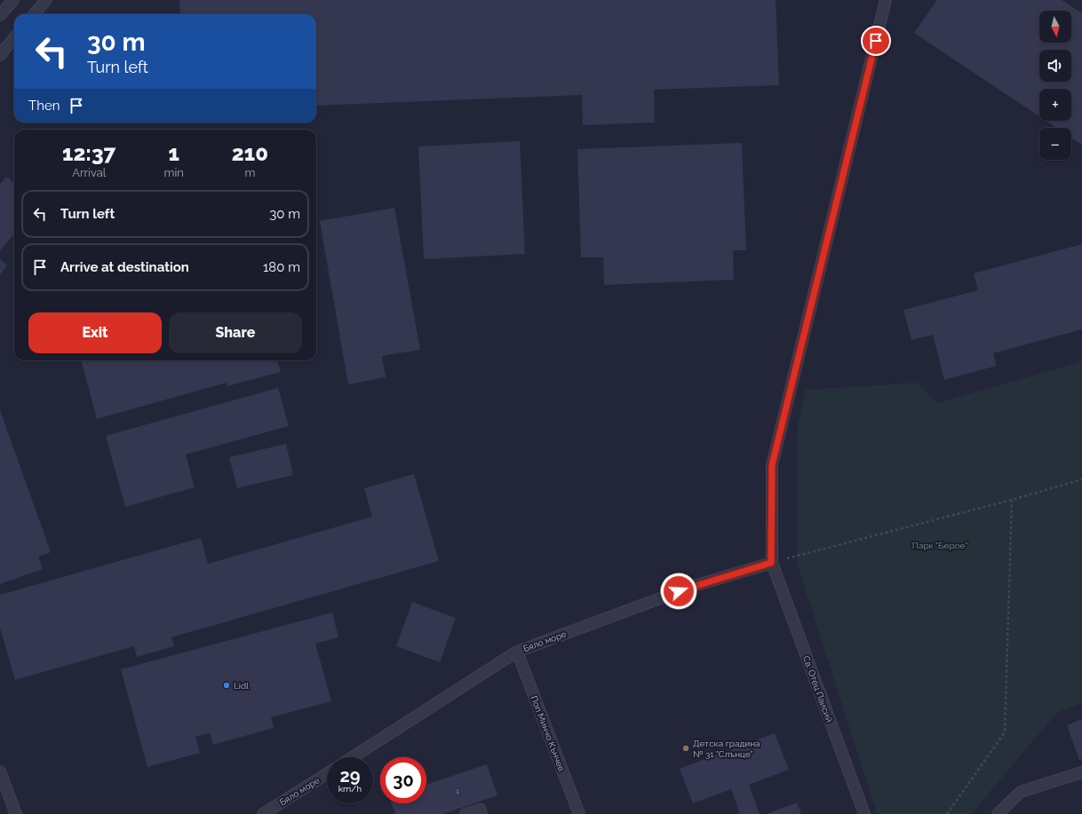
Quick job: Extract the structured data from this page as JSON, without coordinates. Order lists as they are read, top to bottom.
{
  "streets": {
    "street": ["Бяло море", "Св. Отец Паисий", "Поп Минчо Кънчев"]
  },
  "crossings": [
    ["Бяло море", "Св. Отец Паисий"],
    ["Бяло море", "Поп Минчо Кънчев"]
  ],
  "parks": ["Парк \"Берое\""],
  "places": ["Lidl", "Детска градина № 31 \"Слънце\""],
  "house_numbers": ["1"],
  "north": "bottom",
  "page": {
    "map_buttons": ["+", "−"],
    "turn": ["30 m", "Turn left"],
    "then": "Then",
    "eta": [
      "12:37",
      "Arrival",
      "1",
      "min",
      "210",
      "m"
    ],
    "list": [
      {
        "name": "Turn left",
        "value": "30 m"
      },
      {
        "name": "Arrive at destination",
        "value": "180 m"
      }
    ],
    "buttons": ["Exit", "Share"],
    "speed": "29 km/h",
    "limit": "30"
  }
}
